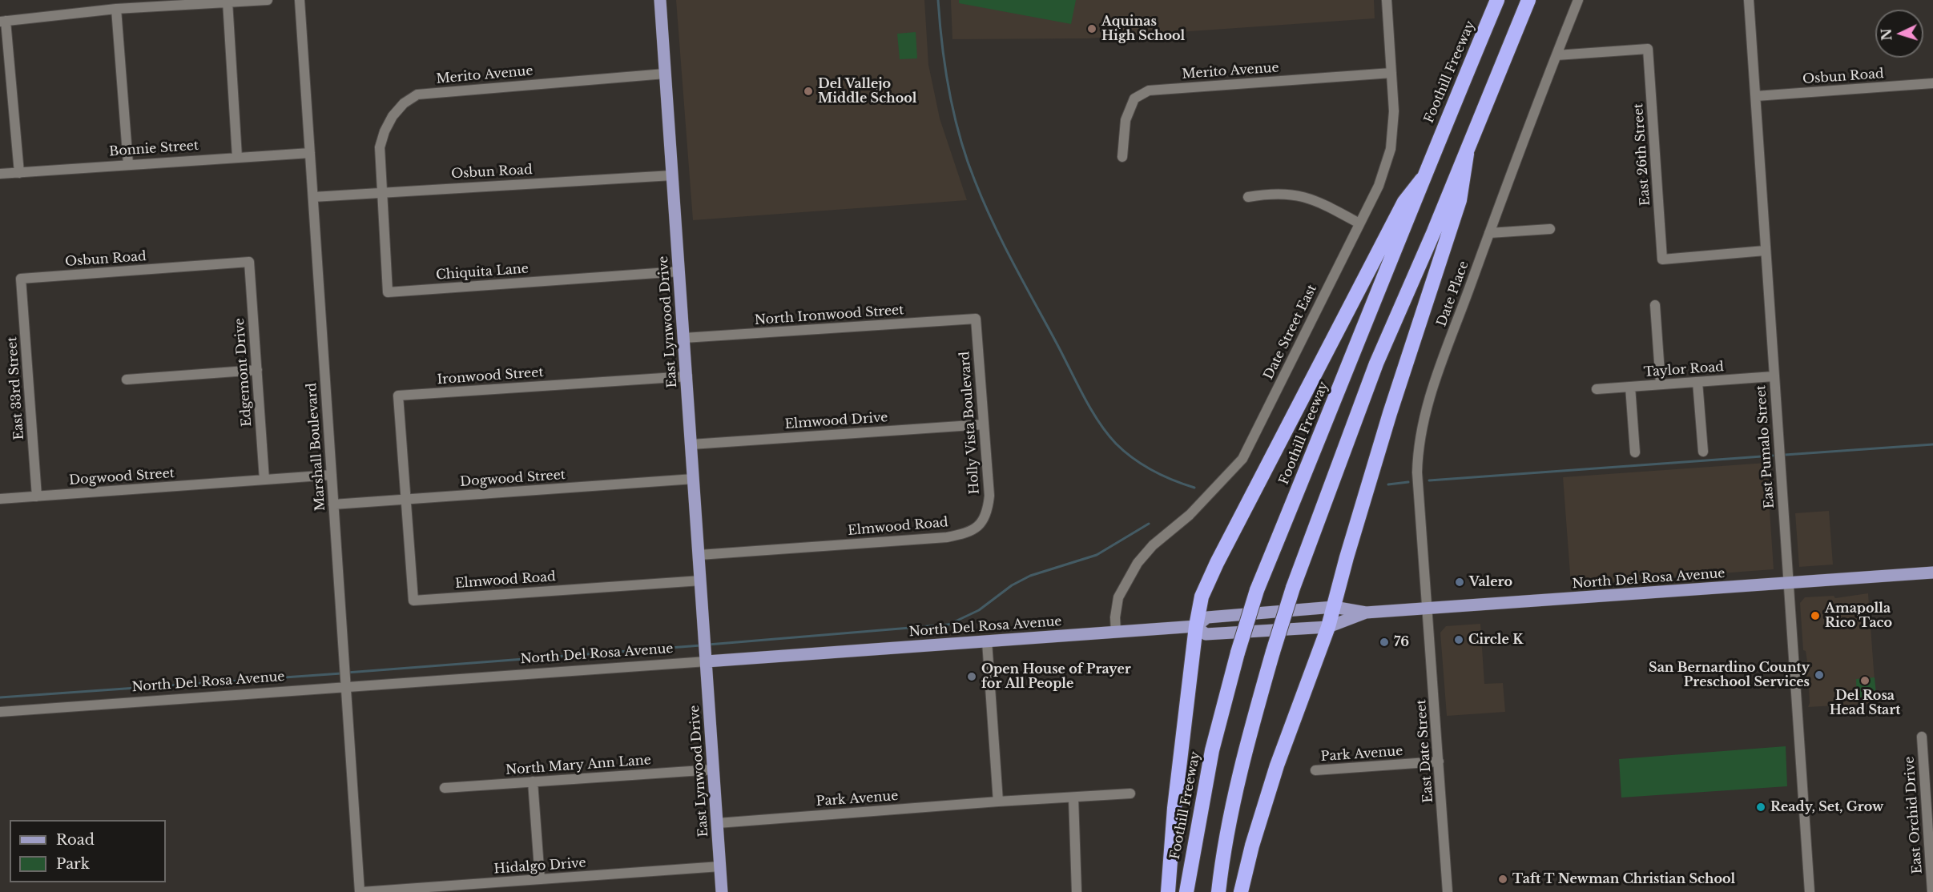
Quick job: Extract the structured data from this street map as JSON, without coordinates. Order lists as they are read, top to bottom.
{
  "streets": {
    "highway": ["Foothill Freeway"],
    "main road": ["East Lynwood Drive", "North Del Rosa Avenue"],
    "street": [
      "Merito Avenue",
      "Osbun Road",
      "Bonnie Street",
      "East 26th Street",
      "Chiquita Lane",
      "Date Place",
      "North Ironwood Street",
      "Date Street East",
      "Taylor Road",
      "Edgemont Drive",
      "Ironwood Street",
      "East 33rd Street",
      "Elmwood Drive",
      "Holly Vista Boulevard",
      "Marshall Boulevard",
      "East Pumalo Street",
      "Dogwood Street",
      "Elmwood Road",
      "East Date Street",
      "Park Avenue",
      "North Mary Ann Lane",
      "East Orchid Drive",
      "Hidalgo Drive"
    ]
  },
  "crossings": [
    ["Merito Avenue", "Osbun Road"],
    ["Merito Avenue", "Chiquita Lane"],
    ["Merito Avenue", "East Lynwood Drive"],
    ["Merito Avenue", "Date Street East"],
    ["Osbun Road", "Chiquita Lane"],
    ["Osbun Road", "East Lynwood Drive"],
    ["Osbun Road", "Edgemont Drive"],
    ["Osbun Road", "East 33rd Street"],
    ["Osbun Road", "Marshall Boulevard"],
    ["Osbun Road", "East Pumalo Street"],
    ["Bonnie Street", "Marshall Boulevard"],
    ["East 26th Street", "Date Place"],
    ["East 26th Street", "East Pumalo Street"],
    ["Chiquita Lane", "East Lynwood Drive"],
    ["Date Place", "North Del Rosa Avenue"],
    ["Date Place", "East Date Street"],
    ["North Ironwood Street", "East Lynwood Drive"],
    ["North Ironwood Street", "Holly Vista Boulevard"],
    ["East Lynwood Drive", "Ironwood Street"],
    ["East Lynwood Drive", "Elmwood Drive"],
    ["East Lynwood Drive", "Dogwood Street"],
    ["East Lynwood Drive", "Elmwood Road"],
    ["East Lynwood Drive", "North Del Rosa Avenue"],
    ["East Lynwood Drive", "Park Avenue"],
    ["East Lynwood Drive", "North Mary Ann Lane"],
    ["East Lynwood Drive", "Hidalgo Drive"],
    ["Date Street East", "North Del Rosa Avenue"],
    ["Taylor Road", "East Pumalo Street"],
    ["Edgemont Drive", "Dogwood Street"],
    ["Ironwood Street", "Dogwood Street"],
    ["Ironwood Street", "Elmwood Road"],
    ["East 33rd Street", "Dogwood Street"],
    ["Elmwood Drive", "Holly Vista Boulevard"],
    ["Holly Vista Boulevard", "Elmwood Road"],
    ["Marshall Boulevard", "Dogwood Street"],
    ["Marshall Boulevard", "North Del Rosa Avenue"],
    ["Marshall Boulevard", "Hidalgo Drive"],
    ["East Pumalo Street", "North Del Rosa Avenue"],
    ["Dogwood Street", "Elmwood Road"],
    ["North Del Rosa Avenue", "East Date Street"],
    ["East Date Street", "Park Avenue"]
  ],
  "places": [
    "Aquinas High School",
    "Del Vallejo Middle School",
    "Valero",
    "Amapolla Rico Taco",
    "Circle K",
    "76",
    "San Bernardino County Preschool Services",
    "Open House of Prayer for All People",
    "Del Rosa Head Start",
    "Ready, Set, Grow",
    "Taft T Newman Christian School"
  ],
  "legend": ["Road", "Park"],
  "north": "left"
}
